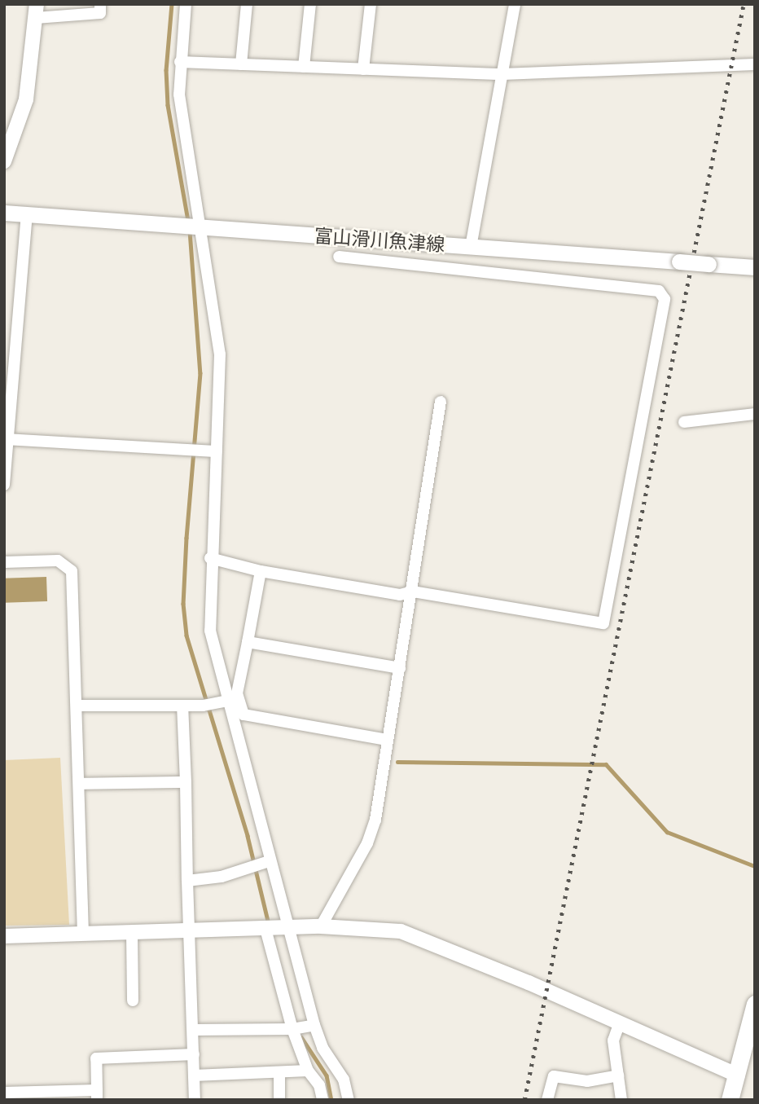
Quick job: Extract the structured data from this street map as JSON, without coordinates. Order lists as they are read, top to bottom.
{
  "streets": {
    "main road": ["富山滑川魚津線"]
  }
}
